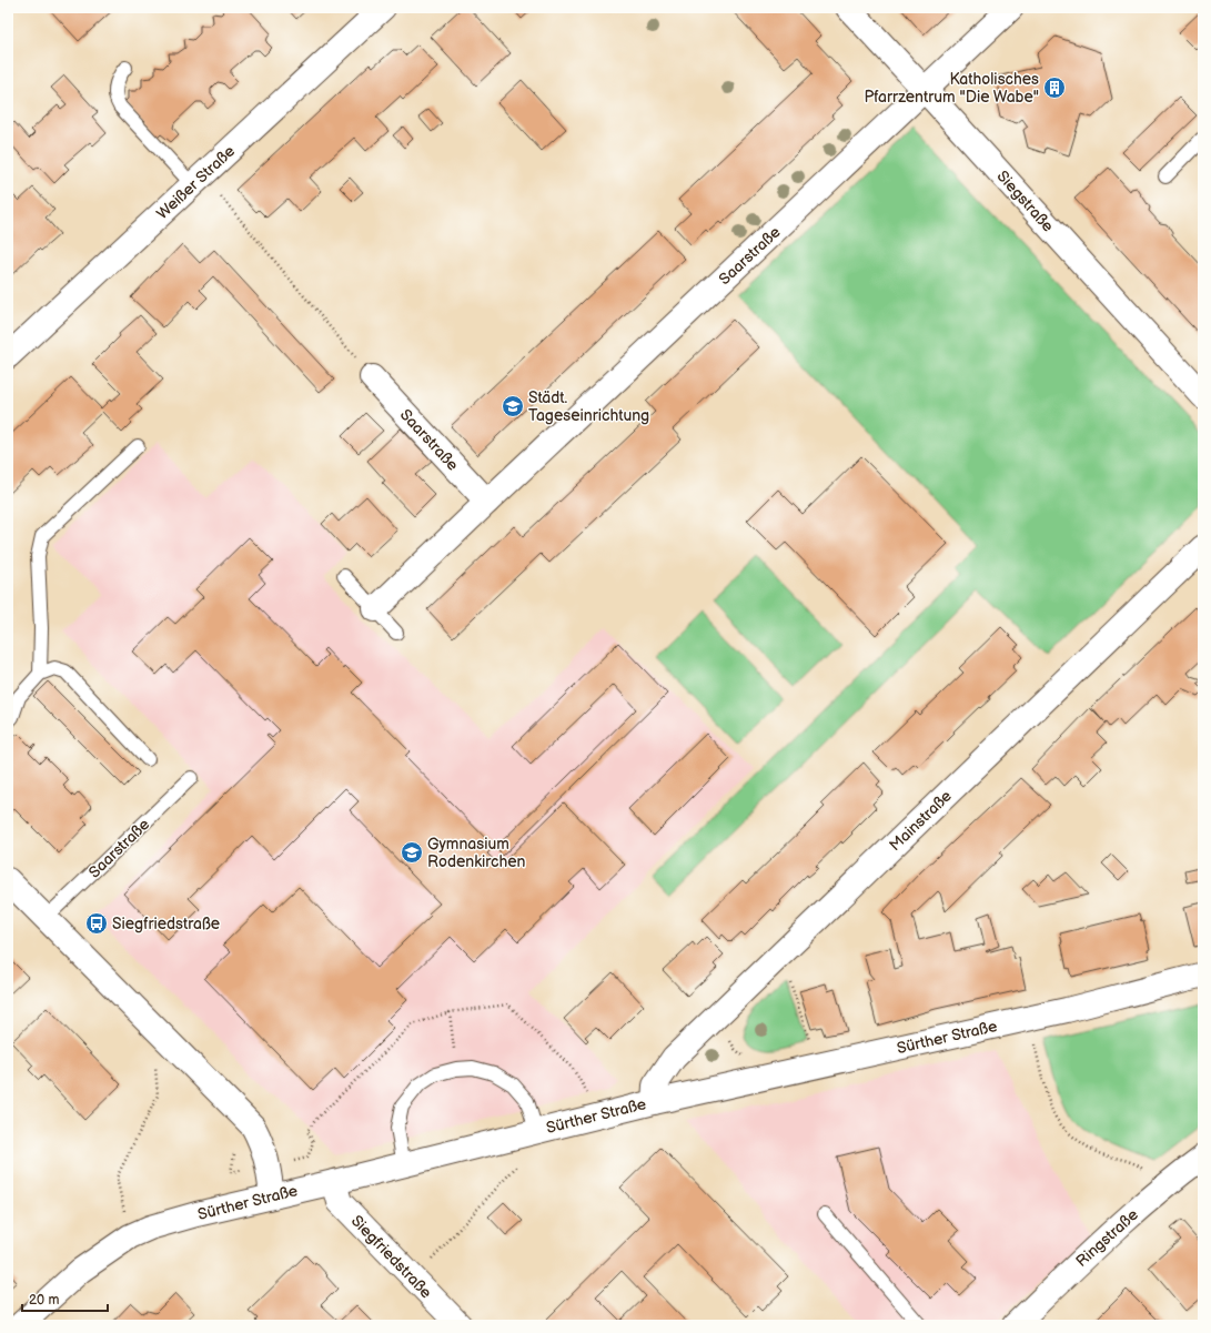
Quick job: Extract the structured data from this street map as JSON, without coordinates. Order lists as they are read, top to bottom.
{
  "streets": {
    "street": [
      "Weißer Straße",
      "Siegstraße",
      "Saarstraße",
      "Mainstraße",
      "Sürther Straße",
      "Ringstraße",
      "Siegfriedstraße"
    ]
  },
  "crossings": [
    ["Siegstraße", "Saarstraße"],
    ["Mainstraße", "Sürther Straße"],
    ["Sürther Straße", "Siegfriedstraße"]
  ],
  "places": {
    "building": ["Katholisches Pfarrzentrum \"Die Wabe\""],
    "school or university": ["Städt. Tageseinrichtung", "Gymnasium Rodenkirchen"],
    "bus stop": ["Siegfriedstraße"]
  },
  "scale_bar": "20 m"
}
